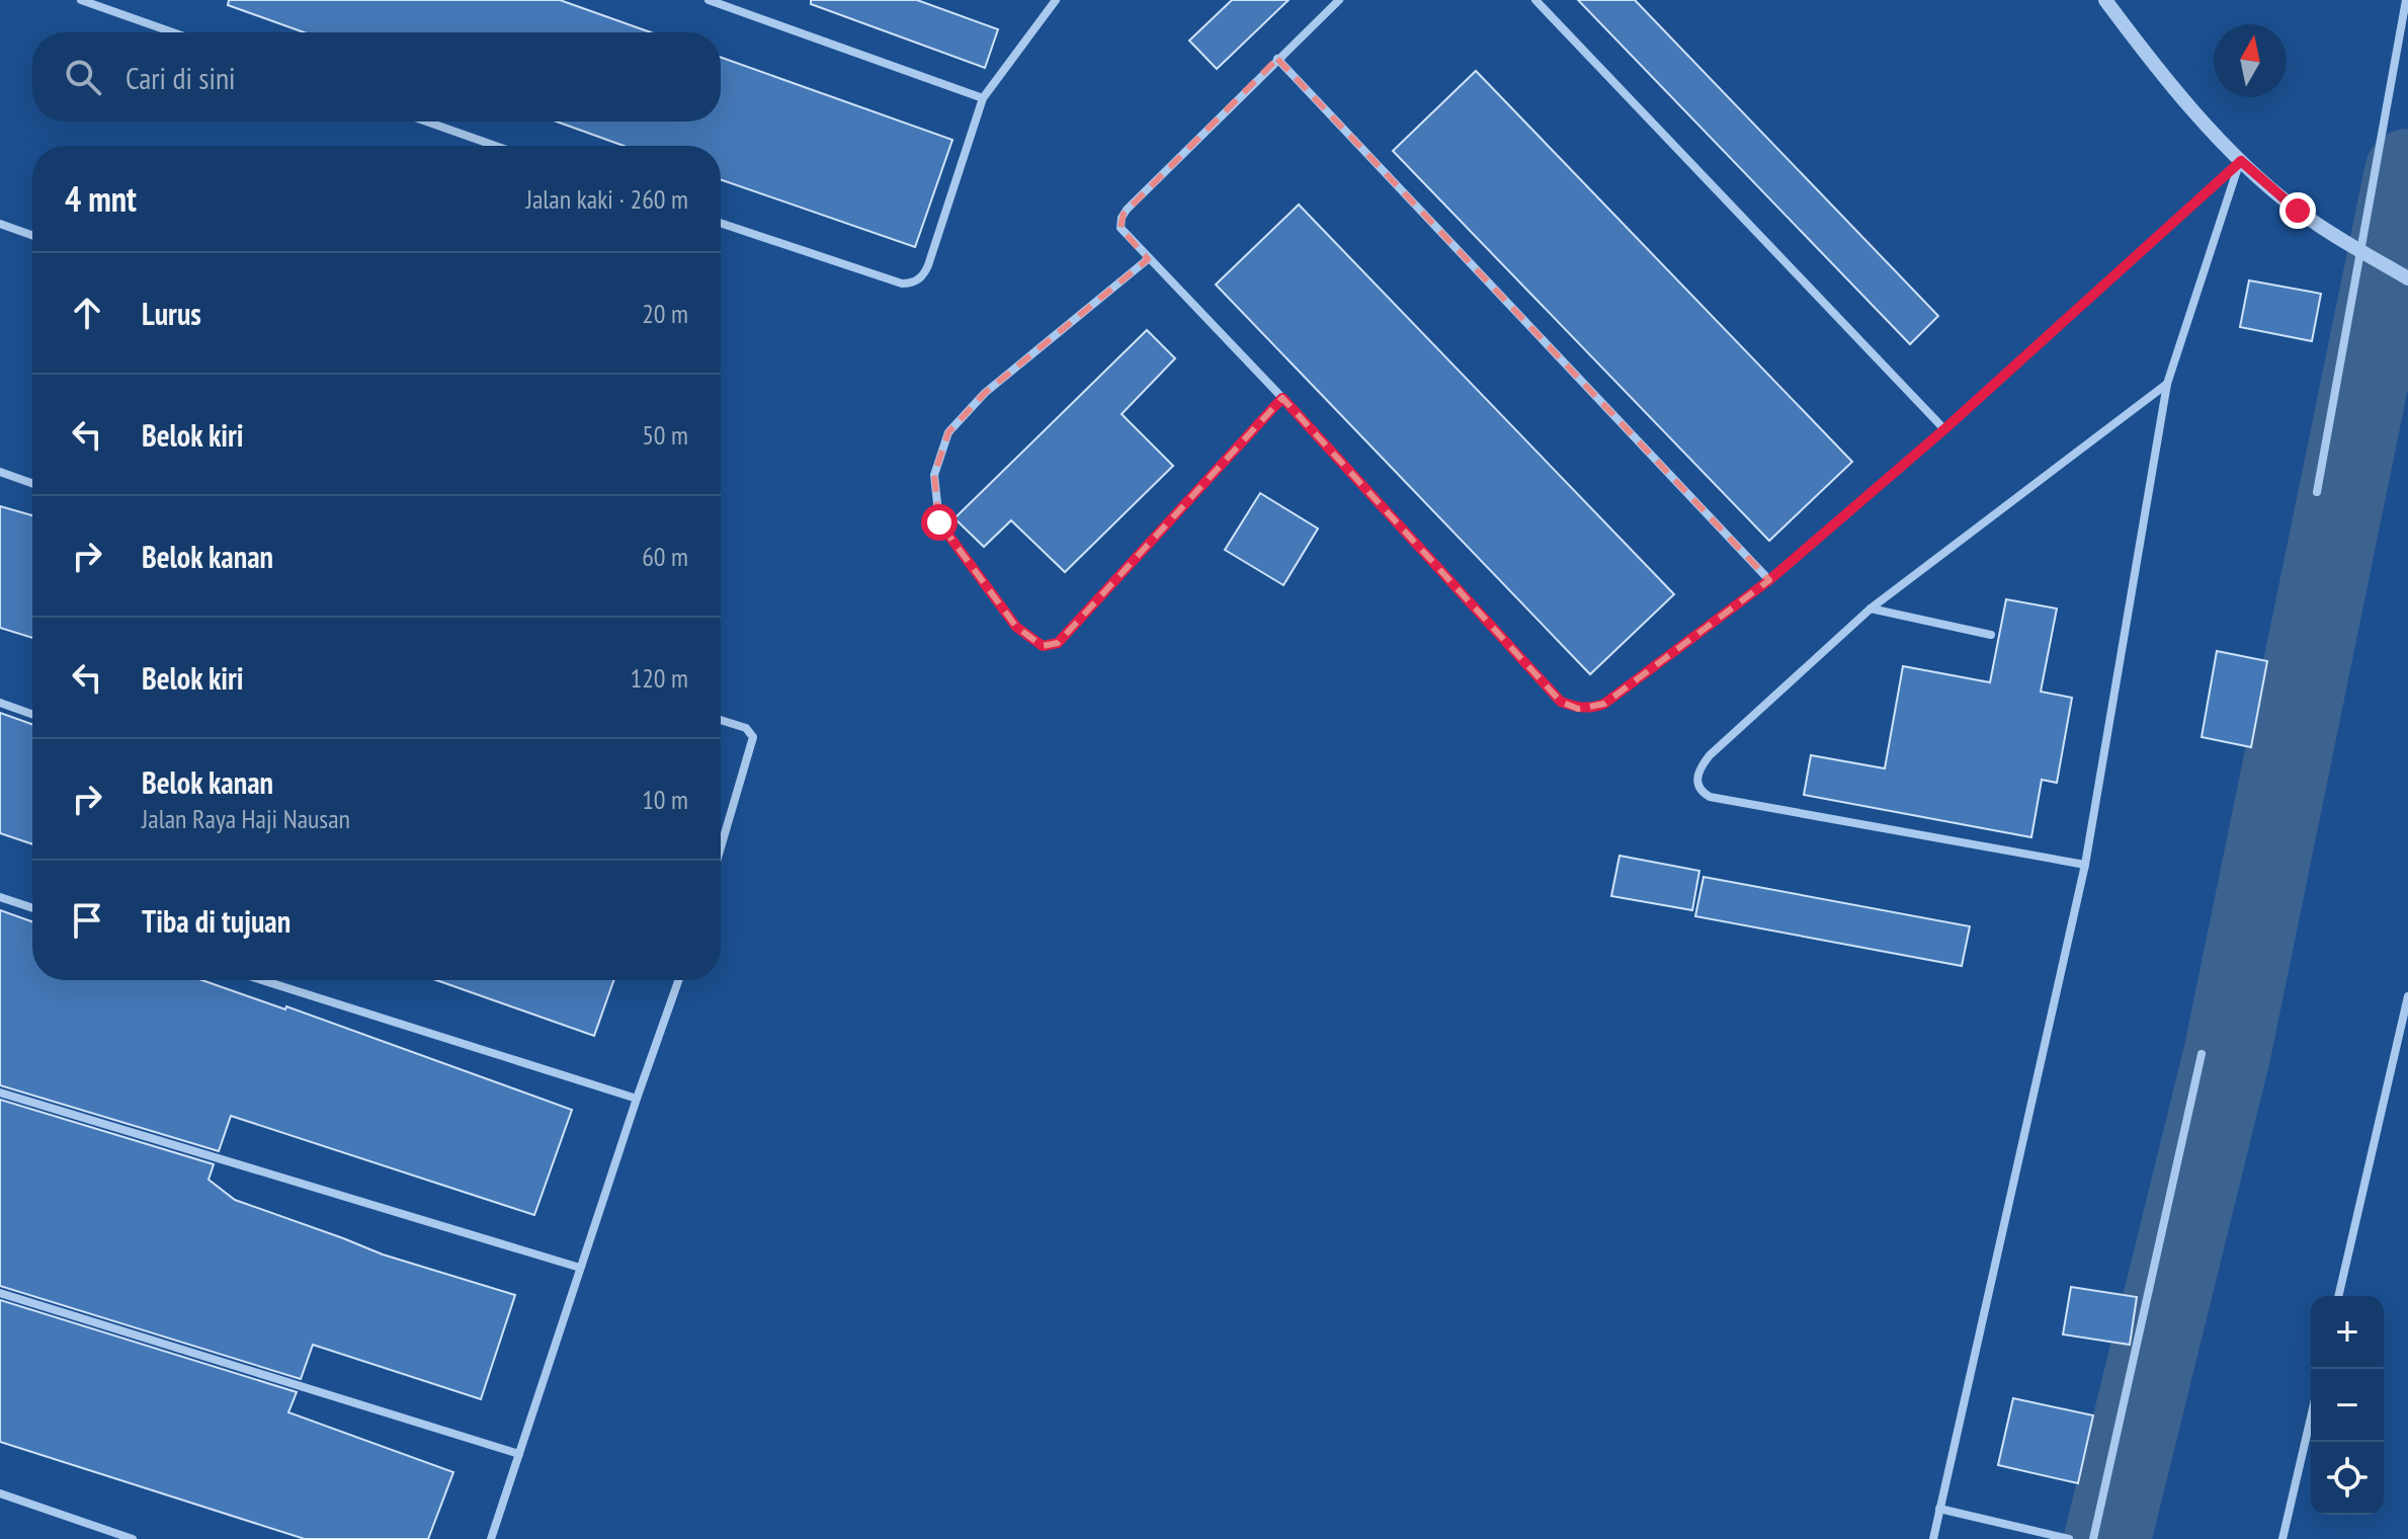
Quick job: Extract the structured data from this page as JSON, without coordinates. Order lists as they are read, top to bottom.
{
  "north": "top",
  "page": {
    "search": "Cari di sini",
    "heading": ["4 mnt", "Jalan kaki · 260 m"],
    "list": [
      ["Lurus", "20 m"],
      ["Belok kiri", "50 m"],
      ["Belok kanan", "60 m"],
      ["Belok kiri", "120 m"],
      ["Belok kanan", "Jalan Raya Haji Nausan", "10 m"],
      "Tiba di tujuan"
    ],
    "map_buttons": ["+", "−"]
  }
}
